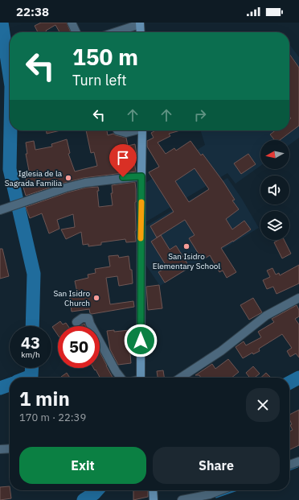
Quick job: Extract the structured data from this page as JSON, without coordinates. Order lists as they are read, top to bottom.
{
  "places": ["Iglesia de la Sagrada Familia", "San Isidro Elementary School", "San Isidro Church"],
  "north": "left",
  "page": {
    "status": "22:38",
    "turn": ["150 m", "Turn left"],
    "speed": "43 km/h",
    "limit": "50",
    "heading": ["1 min", "170 m · 22:39"],
    "buttons": ["Exit", "Share"]
  }
}
